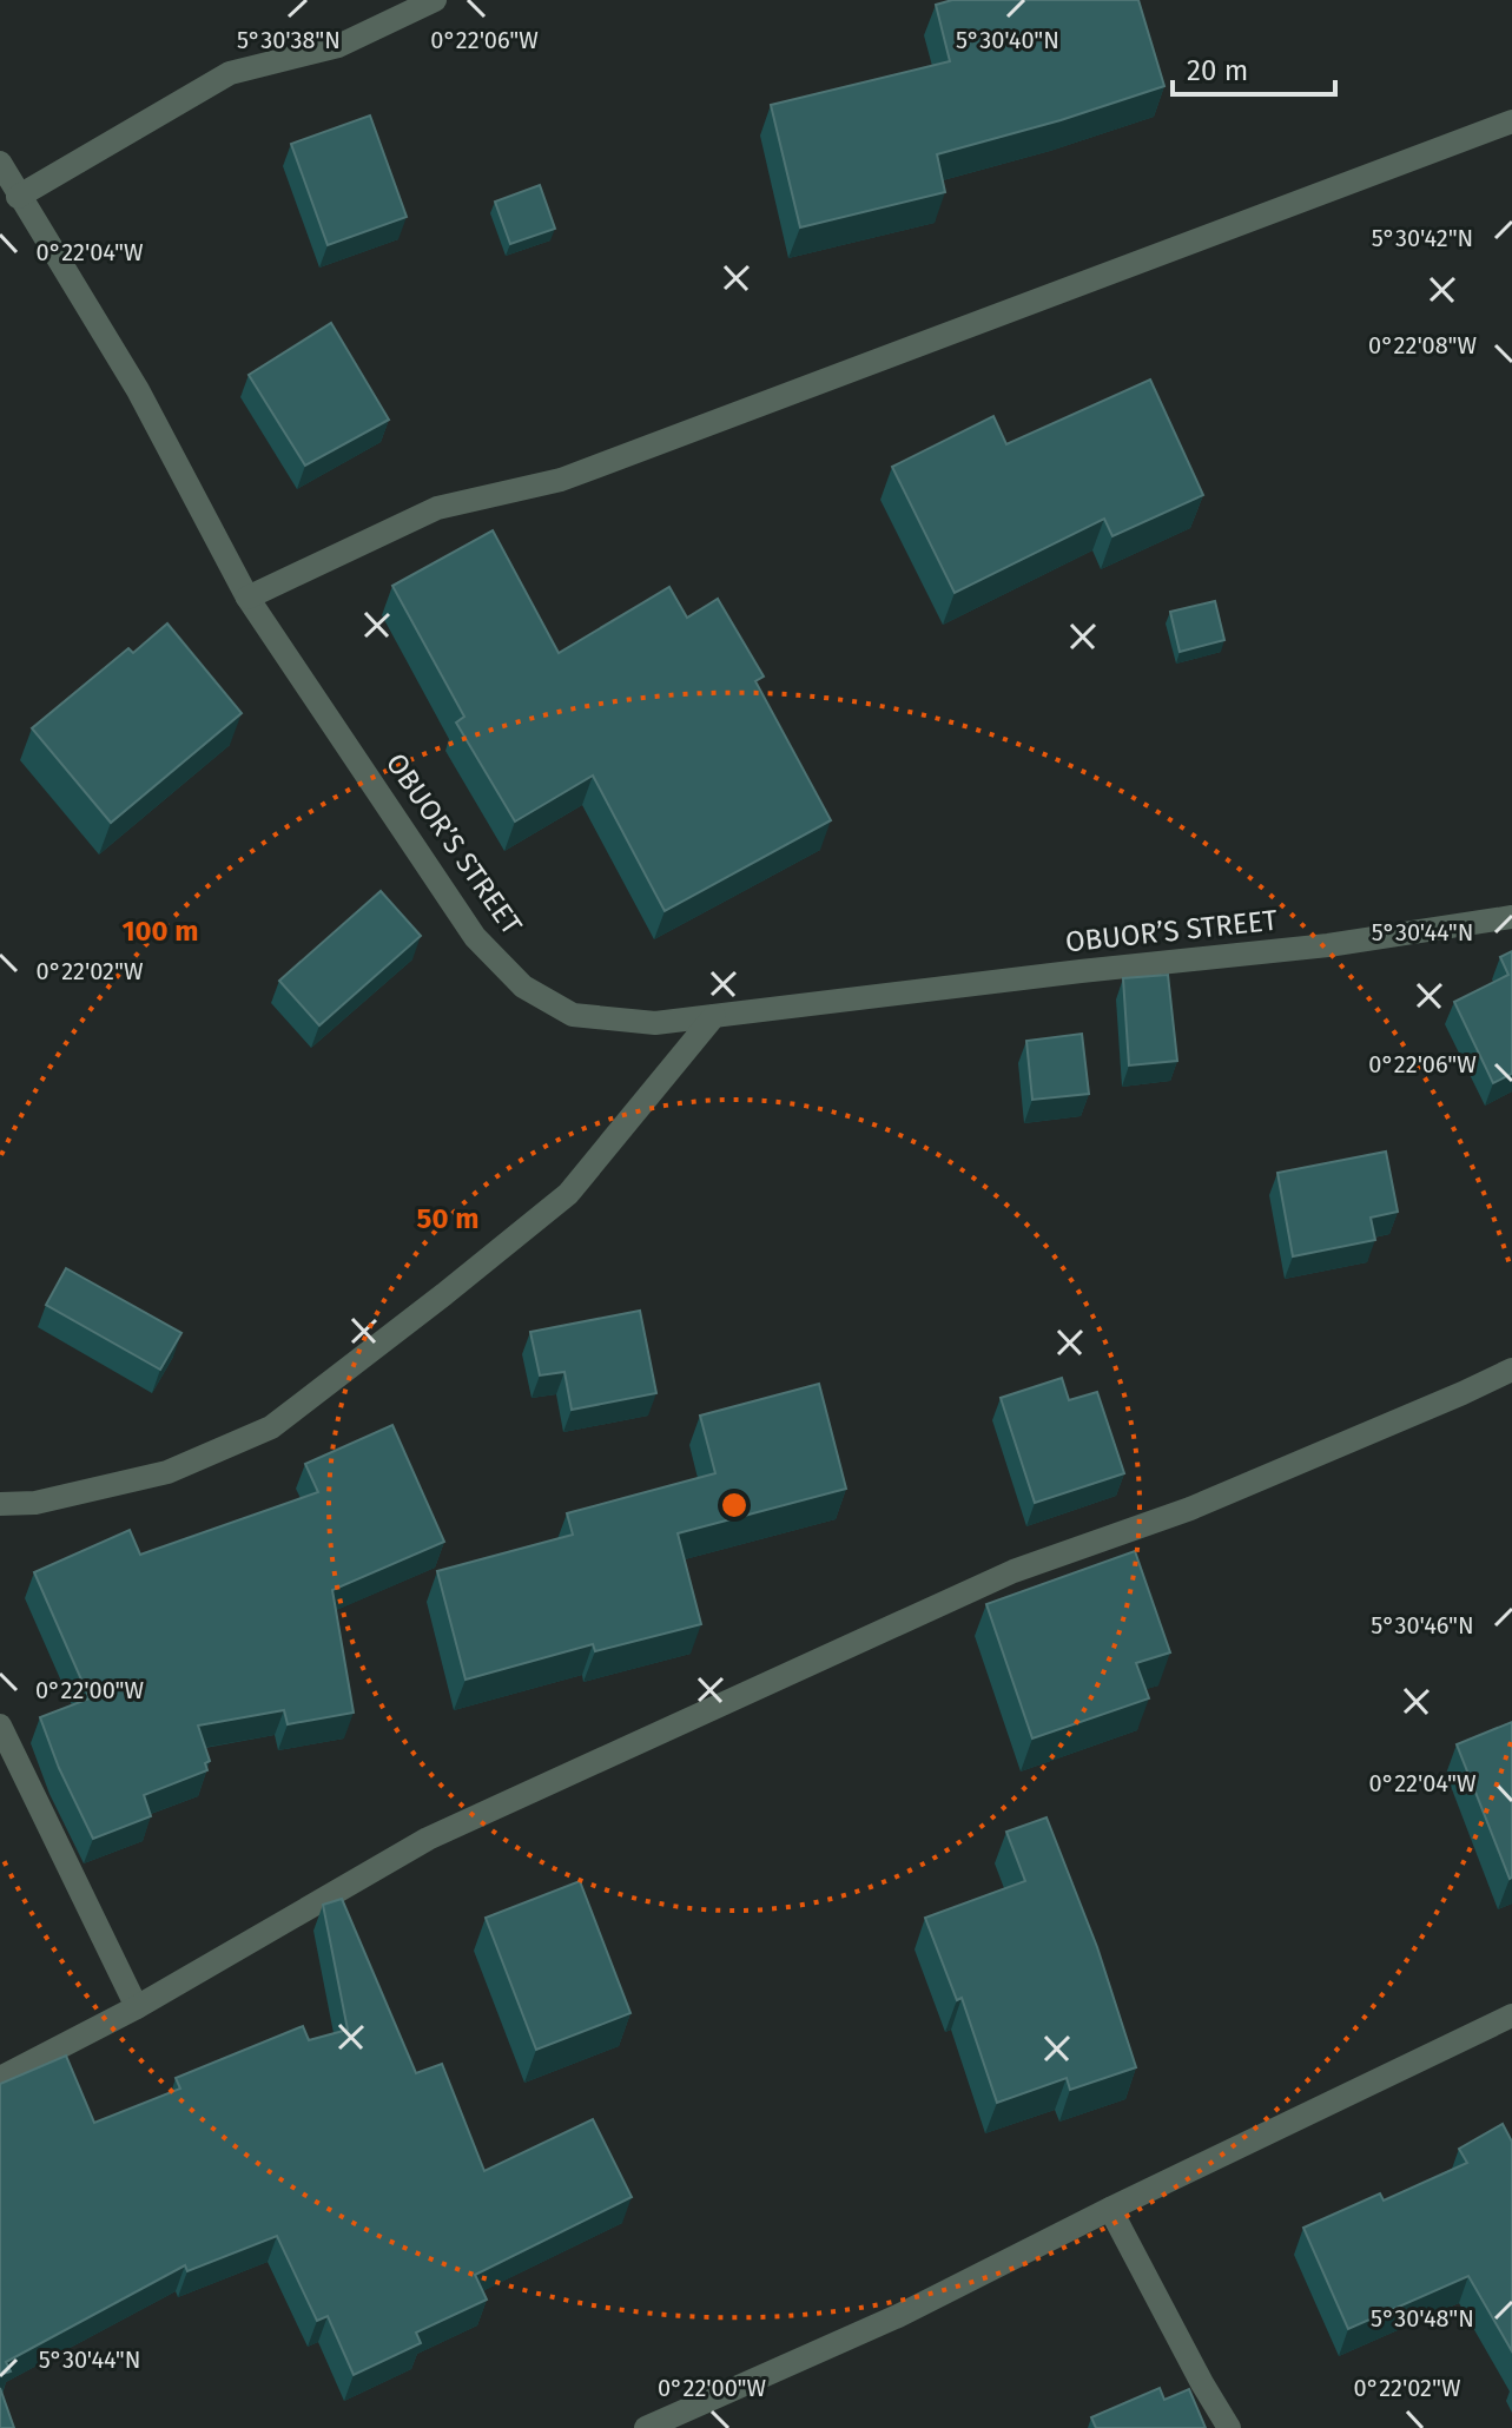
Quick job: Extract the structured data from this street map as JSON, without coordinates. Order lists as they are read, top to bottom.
{
  "streets": {
    "street": ["OBUOR’S STREET"]
  },
  "scale_bar": "20 m",
  "coordinates": [
    "5°30'38\"N",
    "5°30'40\"N",
    "0°22'06\"W",
    "5°30'42\"N",
    "0°22'04\"W",
    "0°22'08\"W",
    "5°30'44\"N",
    "0°22'02\"W",
    "5°30'46\"N",
    "0°22'00\"W",
    "5°30'48\"N"
  ],
  "rings": ["100 m", "50 m"]
}
